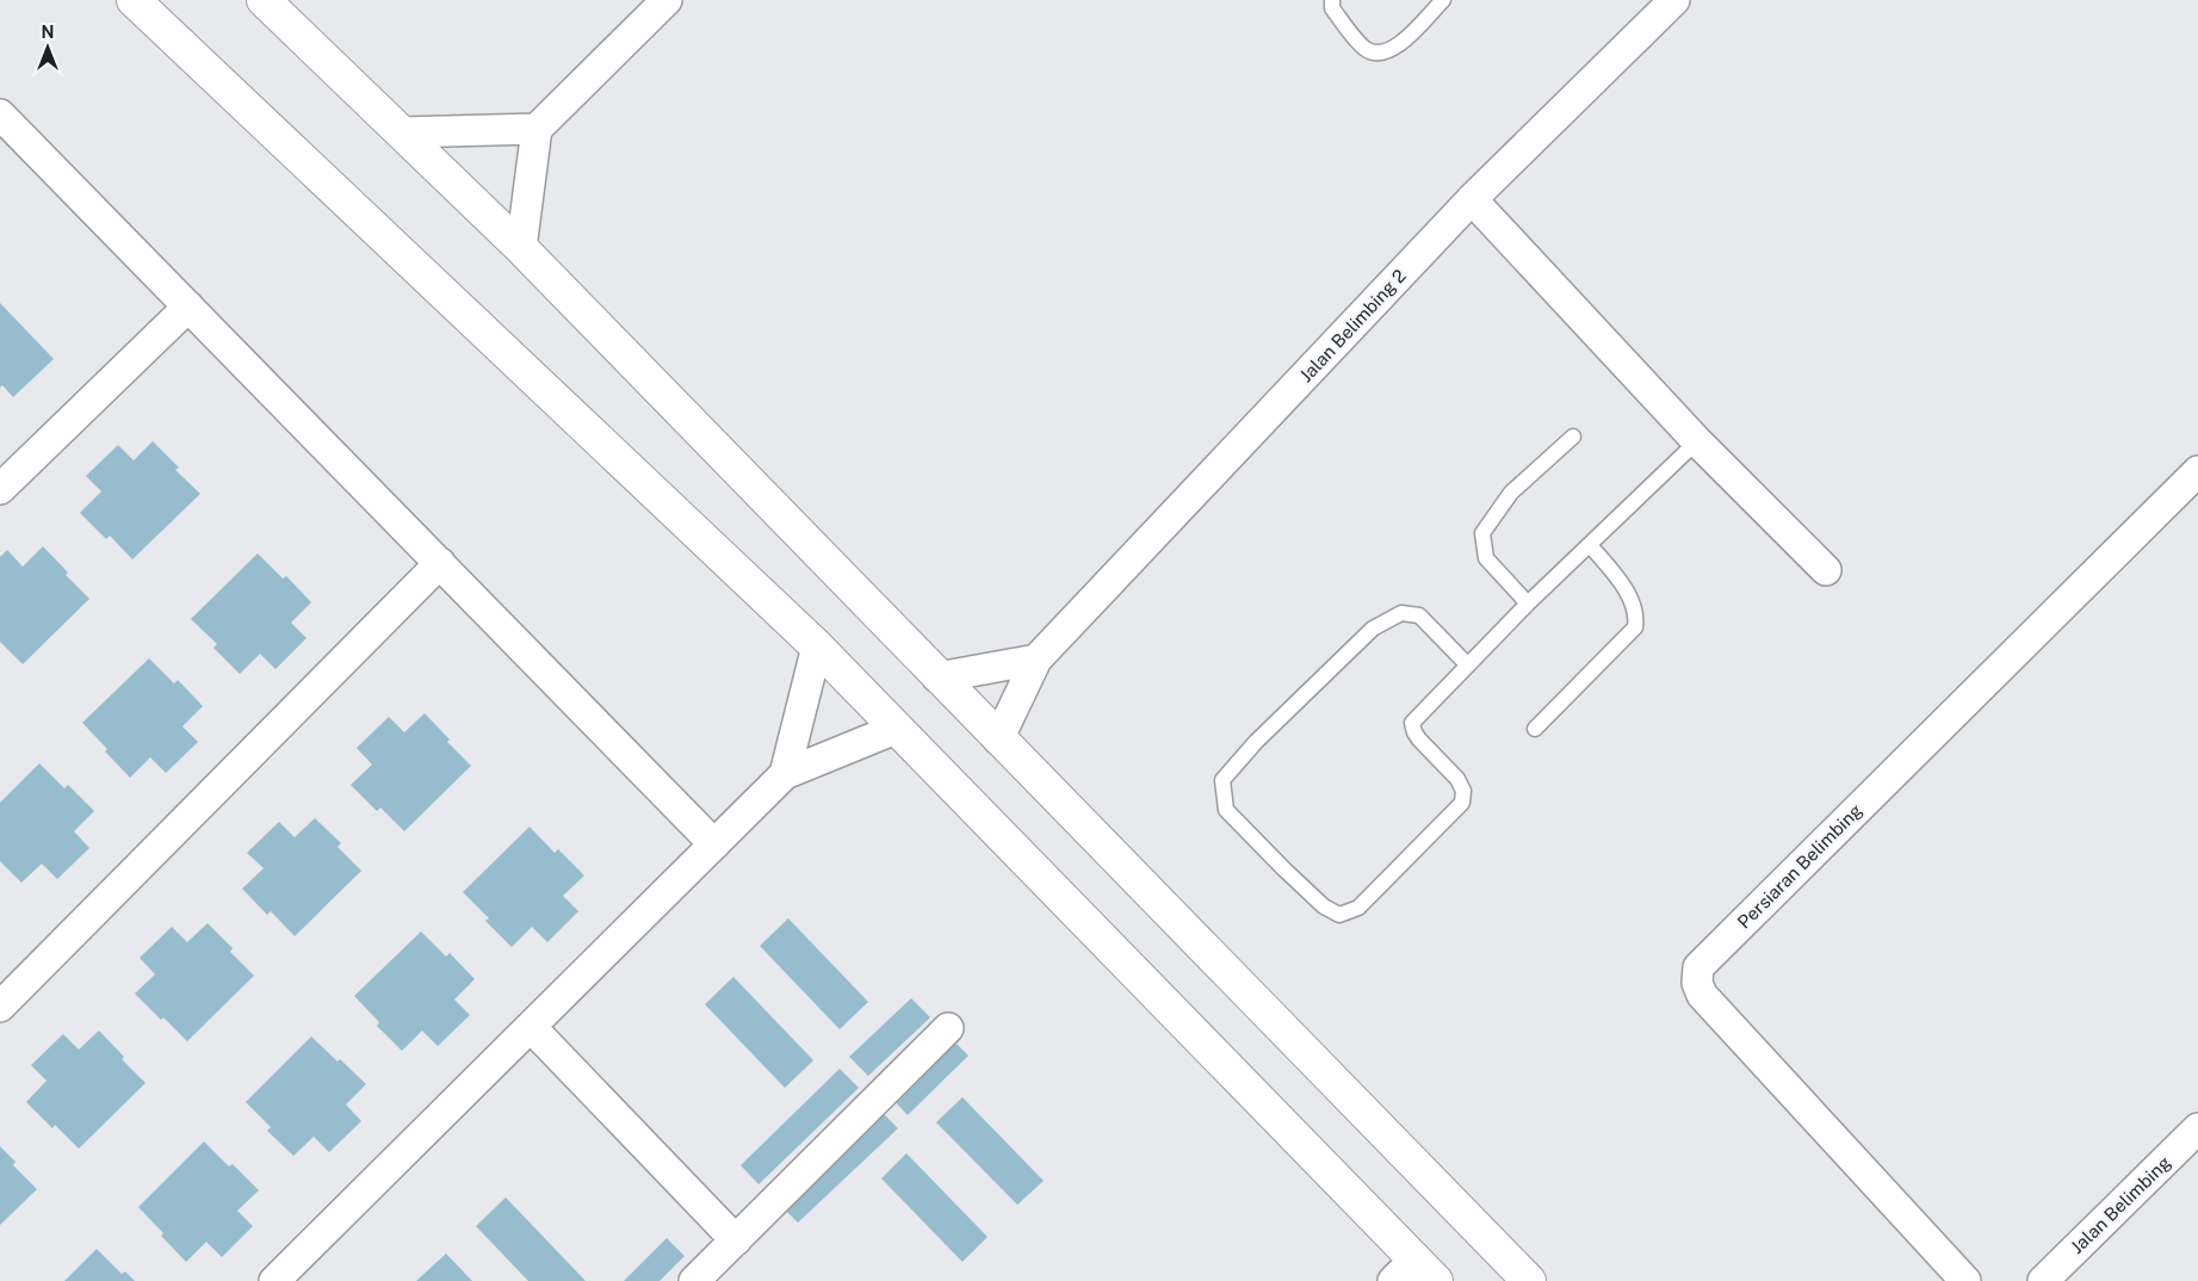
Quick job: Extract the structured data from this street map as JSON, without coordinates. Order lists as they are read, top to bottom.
{
  "streets": {
    "street": ["Jalan Belimbing 2", "Persiaran Belimbing", "Jalan Belimbing"]
  },
  "north": "top"
}
